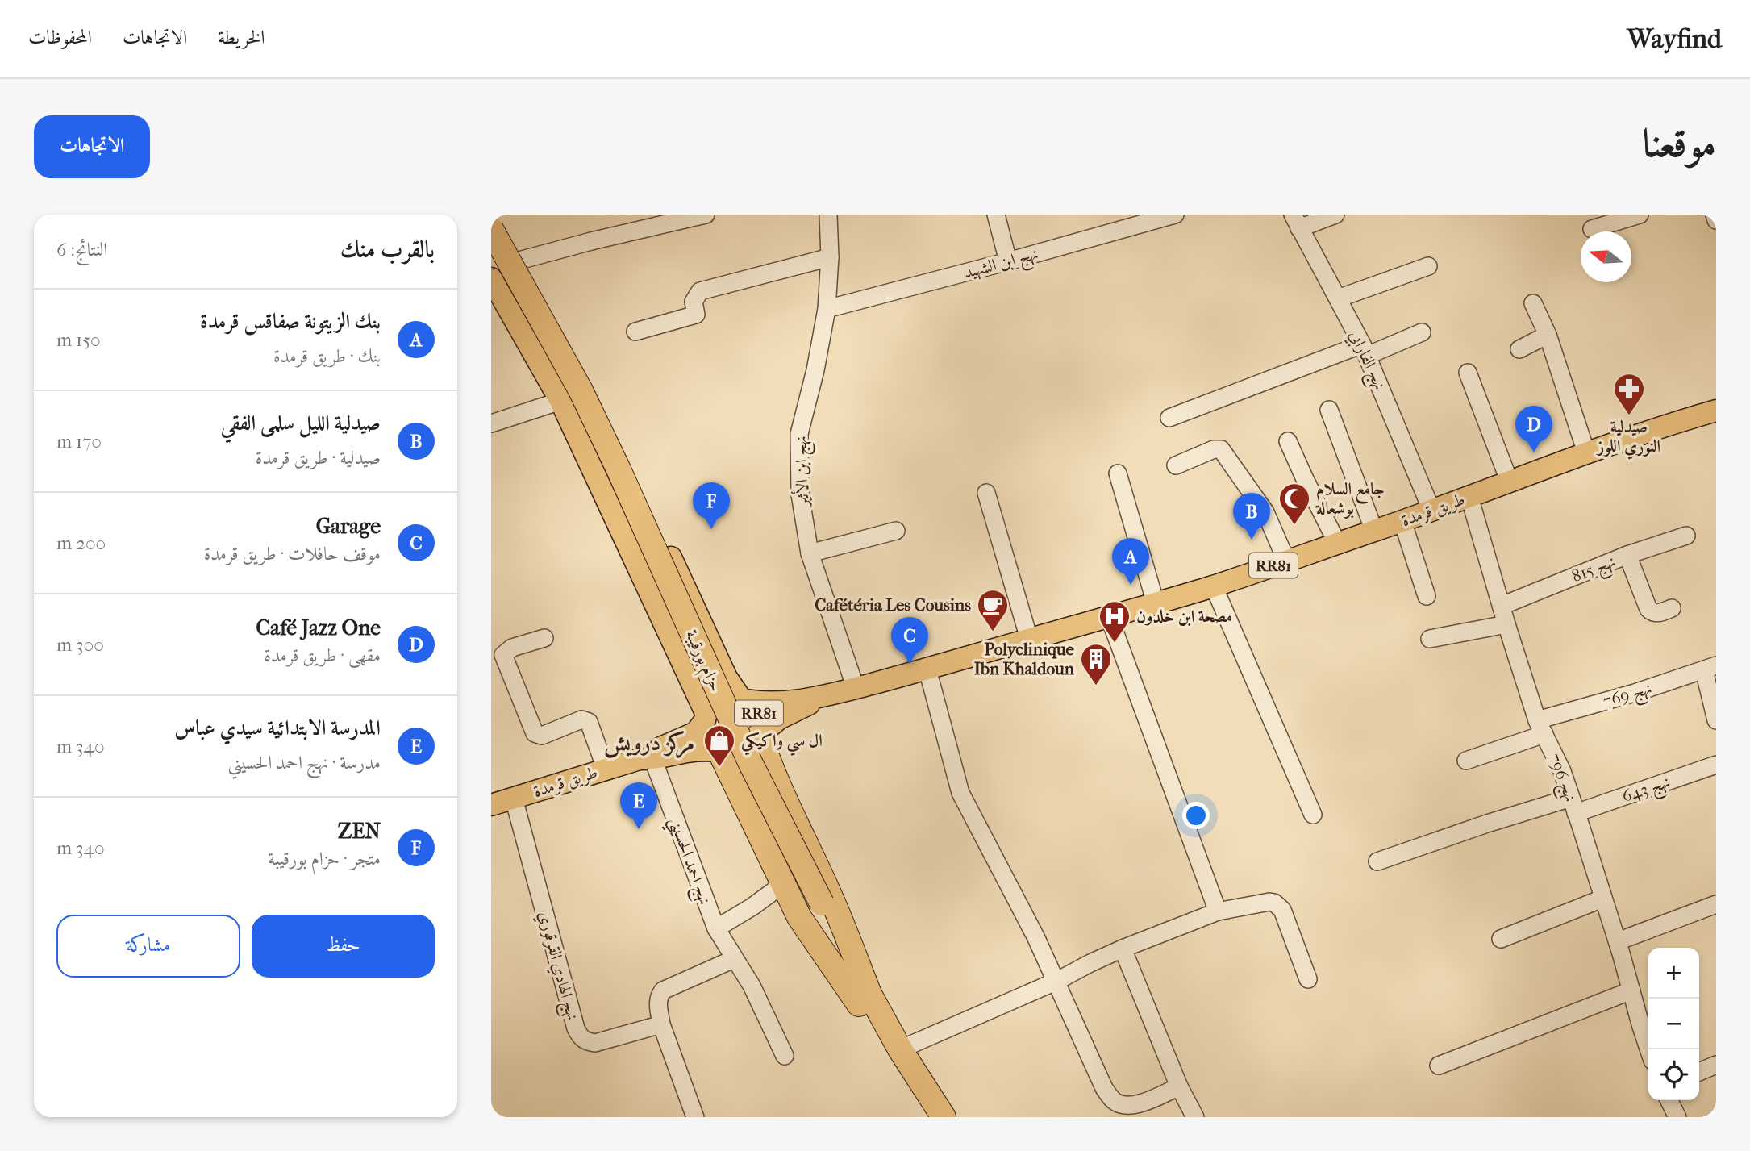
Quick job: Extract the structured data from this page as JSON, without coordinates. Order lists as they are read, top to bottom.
{
  "streets": {
    "highway": ["حزام بورقيبة"],
    "main road": ["طريق قرمدة", "RR81"],
    "street": [
      "نهج ابن الشهيد",
      "نهج الفارابي",
      "نهج ابن الأثير",
      "نهج 815",
      "نهج 769",
      "نهج 796",
      "نهج 643",
      "نهج احمد الحسيني",
      "نهج الهادي القرقوري"
    ]
  },
  "crossings": [
    ["نهج ابن الشهيد", "نهج ابن الأثير"],
    ["نهج الفارابي", "طريق قرمدة"],
    ["نهج ابن الأثير", "طريق قرمدة"],
    ["طريق قرمدة", "RR81"],
    ["طريق قرمدة", "حزام بورقيبة"],
    ["طريق قرمدة", "نهج 796"],
    ["طريق قرمدة", "نهج احمد الحسيني"],
    ["طريق قرمدة", "نهج الهادي القرقوري"],
    ["RR81", "حزام بورقيبة"],
    ["نهج 815", "نهج 796"],
    ["نهج 769", "نهج 796"],
    ["نهج 796", "نهج 643"]
  ],
  "districts": ["مركز درويش"],
  "places": {
    "pharmacy": ["صيدلية النوري اللوز"],
    "mosque": ["جامع السلام بوشعالة"],
    "cafe": ["Cafétéria Les Cousins"],
    "hospital": ["مصحة ابن خلدون"],
    "building": ["Polyclinique Ibn Khaldoun"],
    "shop": ["ال سي واكيكي"]
  },
  "north": "left",
  "page": {
    "header": "Wayfind",
    "nav": ["الخريطة", "الاتجاهات", "المحفوظات"],
    "title": "موقعنا",
    "buttons": [
      "الاتجاهات",
      ["حفظ", "مشاركة"]
    ],
    "heading": ["بالقرب منك", "النتائج: 6"],
    "list": [
      {
        "mark": "A",
        "name": "بنك الزيتونة صفاقس قرمدة",
        "note": "بنك · طريق قرمدة",
        "value": "150 m"
      },
      {
        "mark": "B",
        "name": "صيدلية الليل سلمى الفقي",
        "note": "صيدلية · طريق قرمدة",
        "value": "170 m"
      },
      {
        "mark": "C",
        "name": "Garage",
        "note": "موقف حافلات · طريق قرمدة",
        "value": "200 m"
      },
      {
        "mark": "D",
        "name": "Café Jazz One",
        "note": "مقهى · طريق قرمدة",
        "value": "300 m"
      },
      {
        "mark": "E",
        "name": "المدرسة الابتدائية سيدي عباس",
        "note": "مدرسة · نهج احمد الحسيني",
        "value": "340 m"
      },
      {
        "mark": "F",
        "name": "ZEN",
        "note": "متجر · حزام بورقيبة",
        "value": "340 m"
      }
    ],
    "pins": [
      "D",
      "F",
      "B",
      "A",
      "C",
      "E"
    ],
    "map_buttons": ["+", "−"]
  }
}
